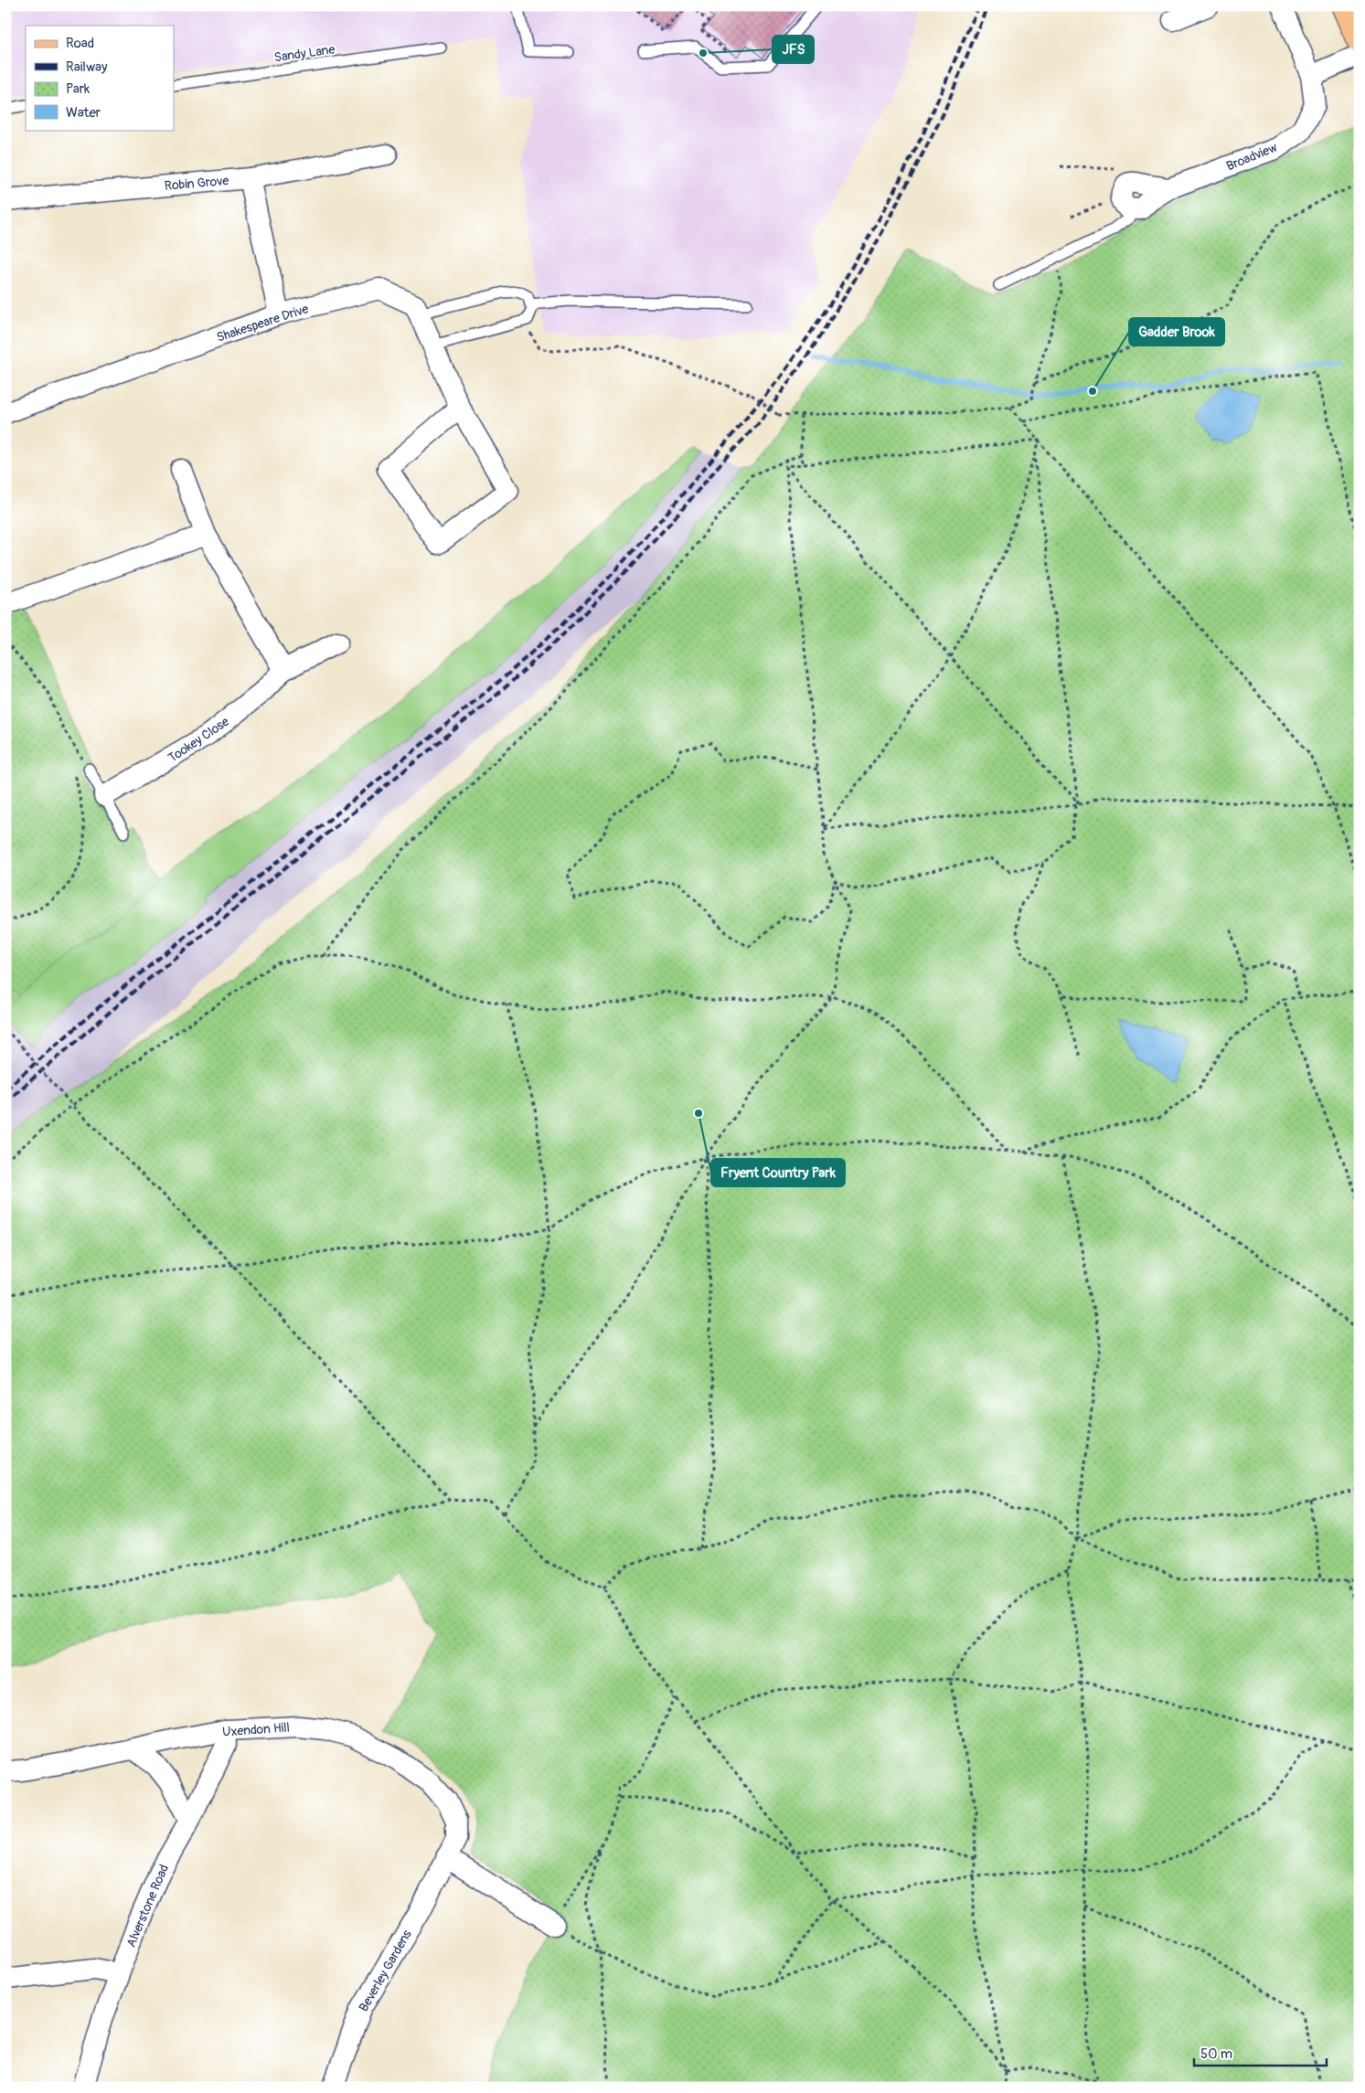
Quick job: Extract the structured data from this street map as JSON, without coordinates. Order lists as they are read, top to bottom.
{
  "streets": {
    "street": [
      "Broadview",
      "Robin Grove",
      "Shakespeare Drive",
      "Tookey Close",
      "Uxendon Hill",
      "Alverstone Road",
      "Beverley Gardens"
    ],
    "lane": ["Sandy Lane"]
  },
  "crossings": [
    ["Uxendon Hill", "Alverstone Road"],
    ["Uxendon Hill", "Beverley Gardens"]
  ],
  "places": ["JFS", "Gadder Brook", "Fryent Country Park"],
  "legend": [
    "Road",
    "Railway",
    "Park",
    "Water"
  ],
  "scale_bar": "50 m"
}
